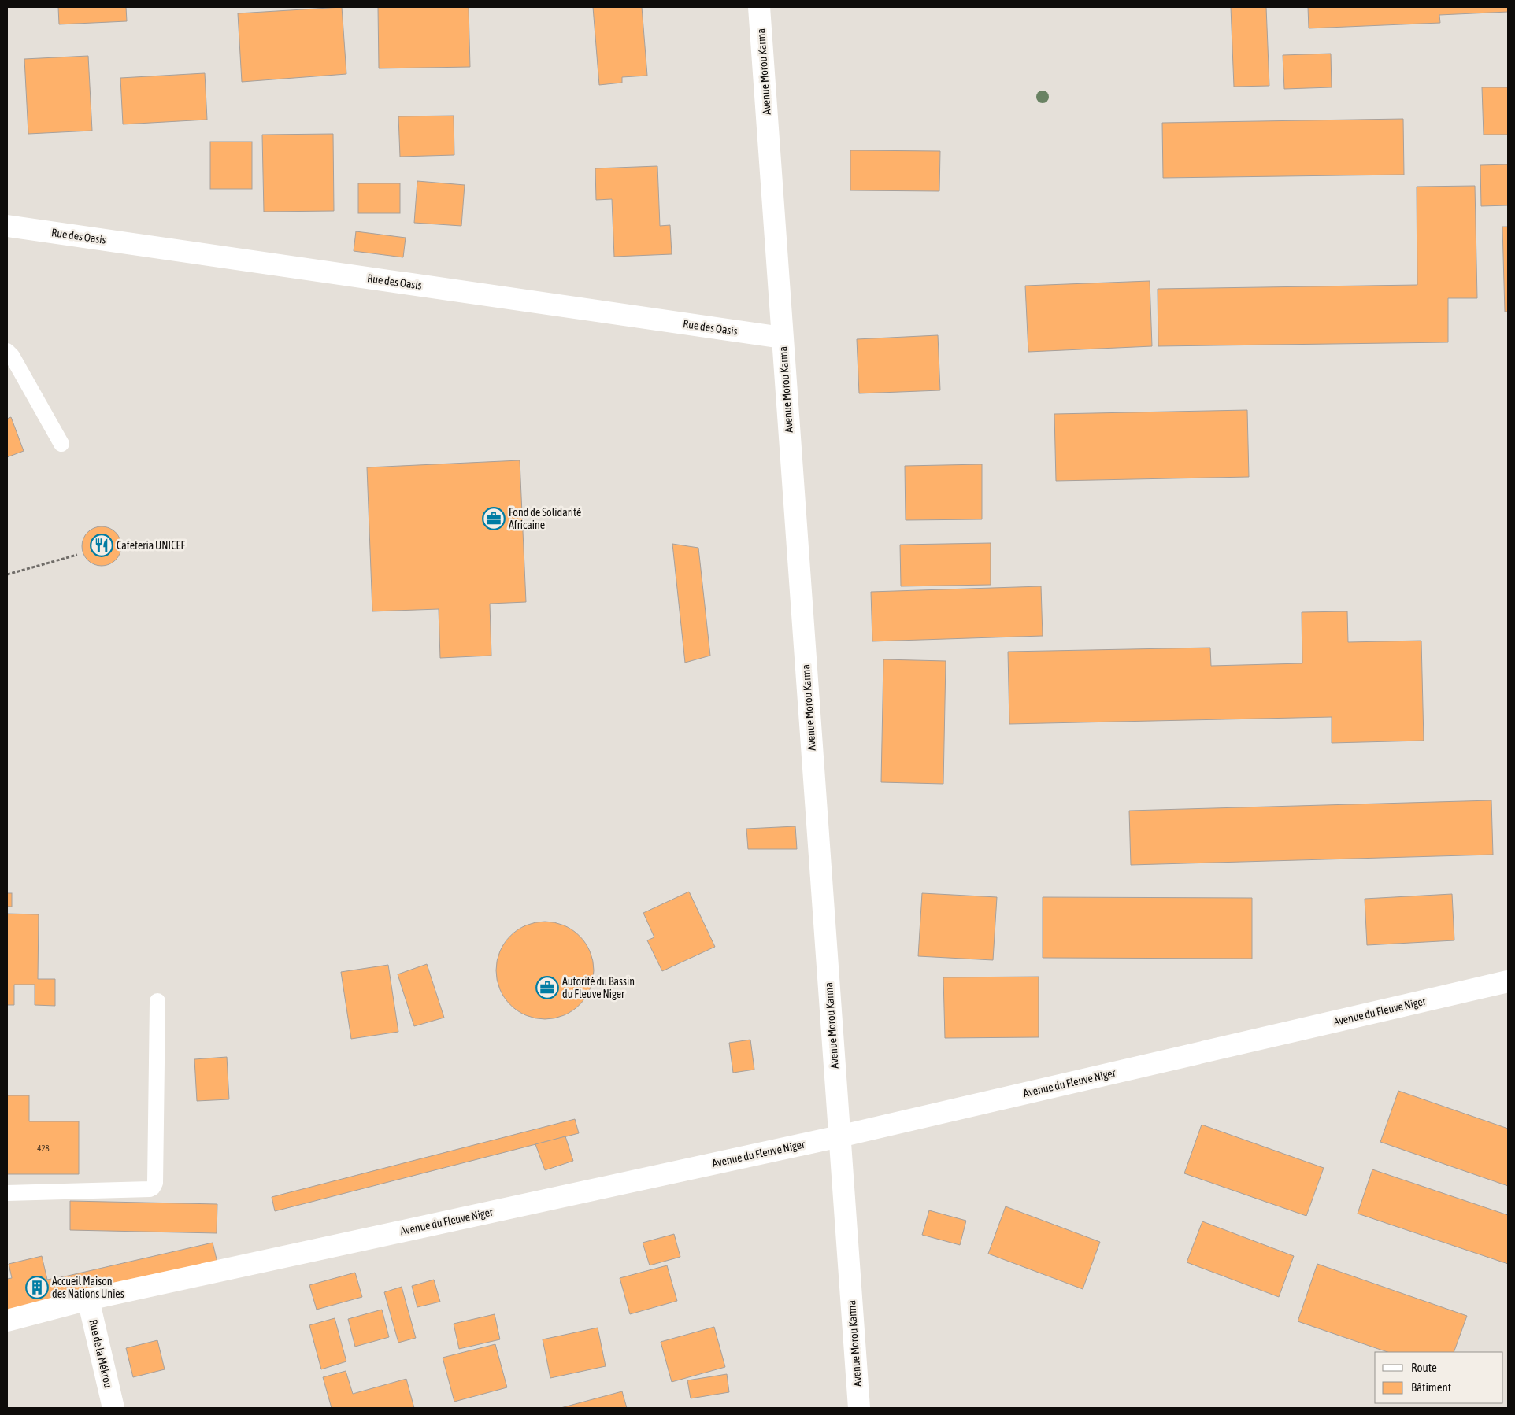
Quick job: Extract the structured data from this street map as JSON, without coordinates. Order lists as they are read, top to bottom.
{
  "streets": {
    "street": [
      "Avenue Morou Karma",
      "Rue des Oasis",
      "Avenue du Fleuve Niger",
      "Rue de la Mékrou"
    ]
  },
  "crossings": [
    ["Avenue Morou Karma", "Rue des Oasis"],
    ["Avenue Morou Karma", "Avenue du Fleuve Niger"],
    ["Avenue du Fleuve Niger", "Rue de la Mékrou"]
  ],
  "places": {
    "office": ["Fond de Solidarité Africaine", "Autorité du Bassin du Fleuve Niger"],
    "restaurant": ["Cafeteria UNICEF"],
    "building": ["Accueil Maison des Nations Unies"]
  },
  "house_numbers": ["428"],
  "legend": ["Route", "Bâtiment"]
}
